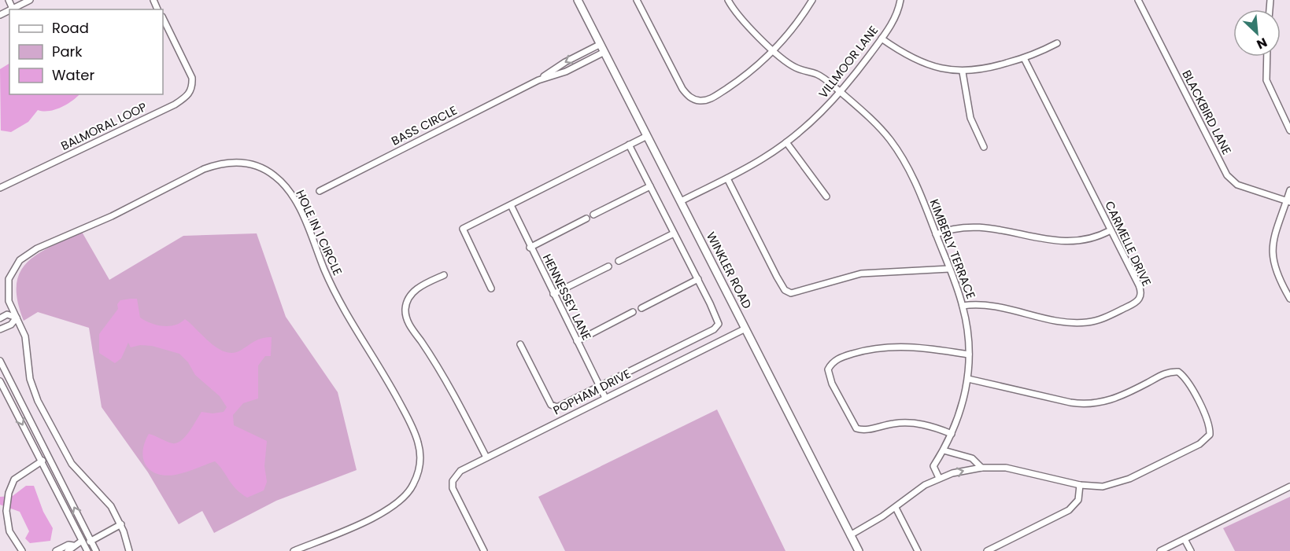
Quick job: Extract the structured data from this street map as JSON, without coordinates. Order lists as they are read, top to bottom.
{
  "streets": {
    "street": [
      "VILLMOOR LANE",
      "BLACKBIRD LANE",
      "BASS CIRCLE",
      "BALMORAL LOOP",
      "HOLE IN 1 CIRCLE",
      "CARMELLE DRIVE",
      "KIMBERLY TERRACE",
      "WINKLER ROAD",
      "HENNESSEY LANE",
      "POPHAM DRIVE"
    ]
  },
  "crossings": [
    ["VILLMOOR LANE", "KIMBERLY TERRACE"],
    ["VILLMOOR LANE", "WINKLER ROAD"],
    ["BASS CIRCLE", "WINKLER ROAD"],
    ["CARMELLE DRIVE", "KIMBERLY TERRACE"],
    ["WINKLER ROAD", "POPHAM DRIVE"],
    ["HENNESSEY LANE", "POPHAM DRIVE"]
  ],
  "legend": ["Road", "Park", "Water"],
  "north": "bottom right"
}
